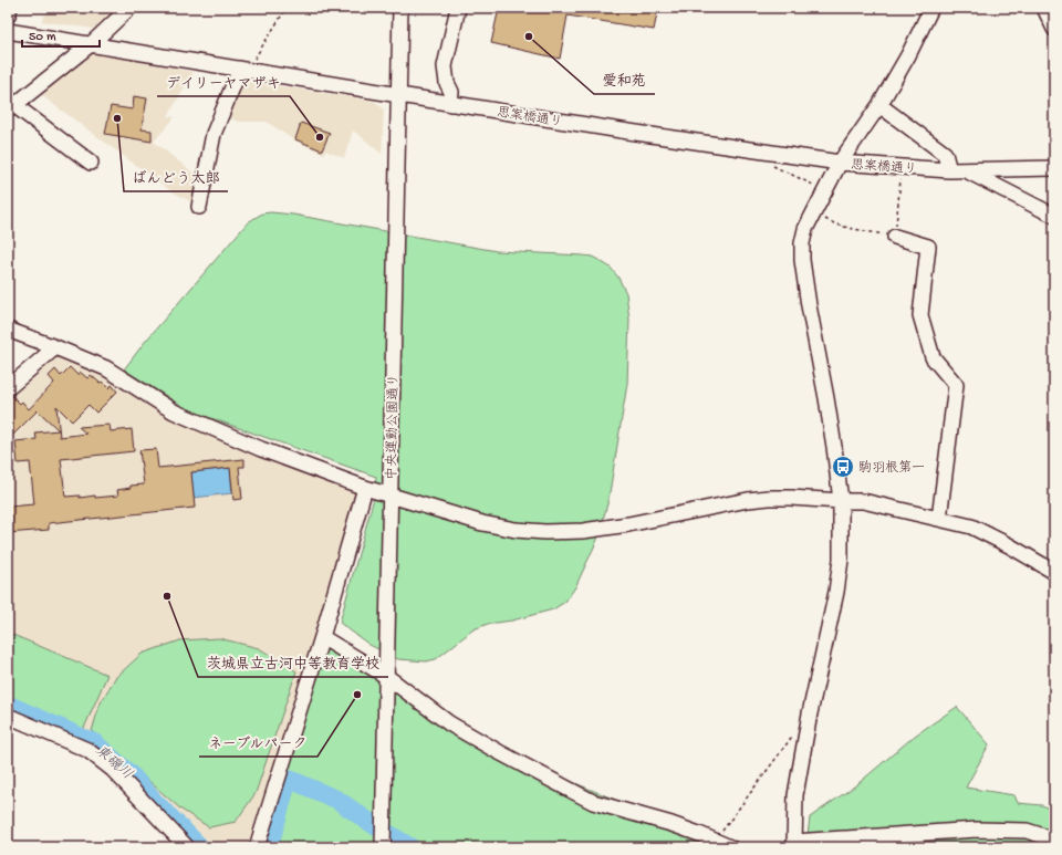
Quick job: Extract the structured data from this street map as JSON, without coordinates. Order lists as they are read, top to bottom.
{
  "streets": {
    "street": ["思案橋通り", "中央運動公園通り"]
  },
  "crossings": [
    ["思案橋通り", "中央運動公園通り"]
  ],
  "water": ["東磯川"],
  "places": {
    "other": [
      "愛和苑",
      "ばんどう太郎",
      "デイリーヤマザキ",
      "茨城県立古河中等教育学校",
      "ネーブルパーク"
    ],
    "bus stop": ["駒羽根第一"]
  },
  "scale_bar": "50 m"
}
